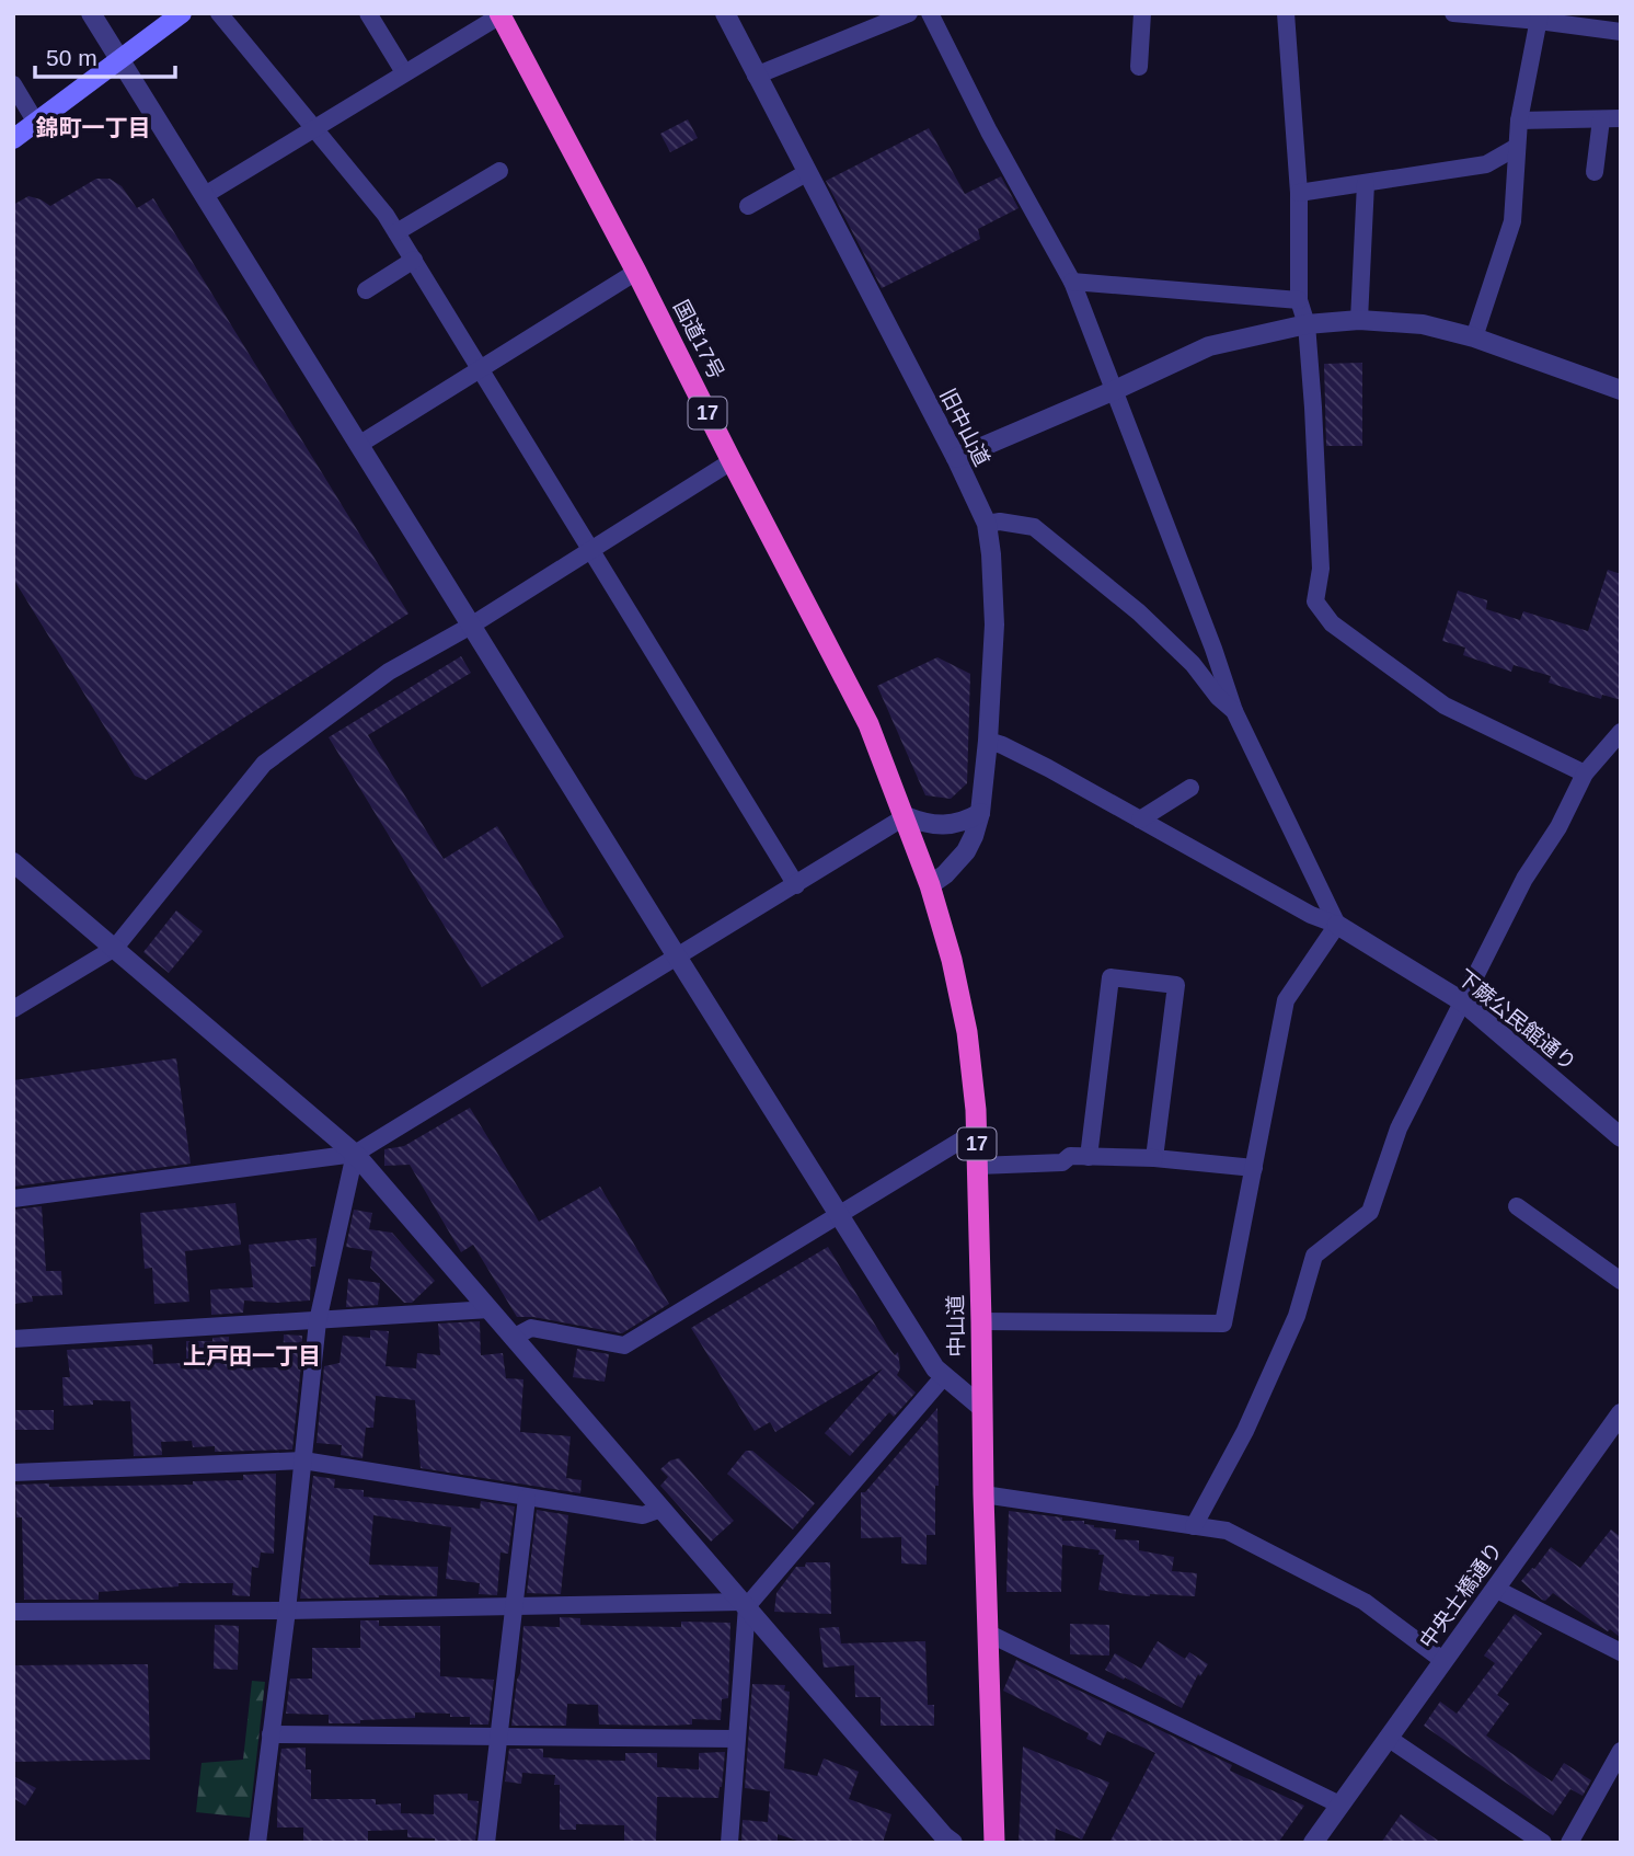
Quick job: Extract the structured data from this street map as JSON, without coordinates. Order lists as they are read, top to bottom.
{
  "streets": {
    "highway": ["国道17号", "17", "中山道"],
    "street": ["旧中山道", "下蕨公民館通り", "中央土橋通り"]
  },
  "crossings": [
    ["国道17号", "中山道"],
    ["旧中山道", "中山道"]
  ],
  "districts": ["錦町一丁目", "上戸田一丁目"],
  "scale_bar": "50 m"
}
